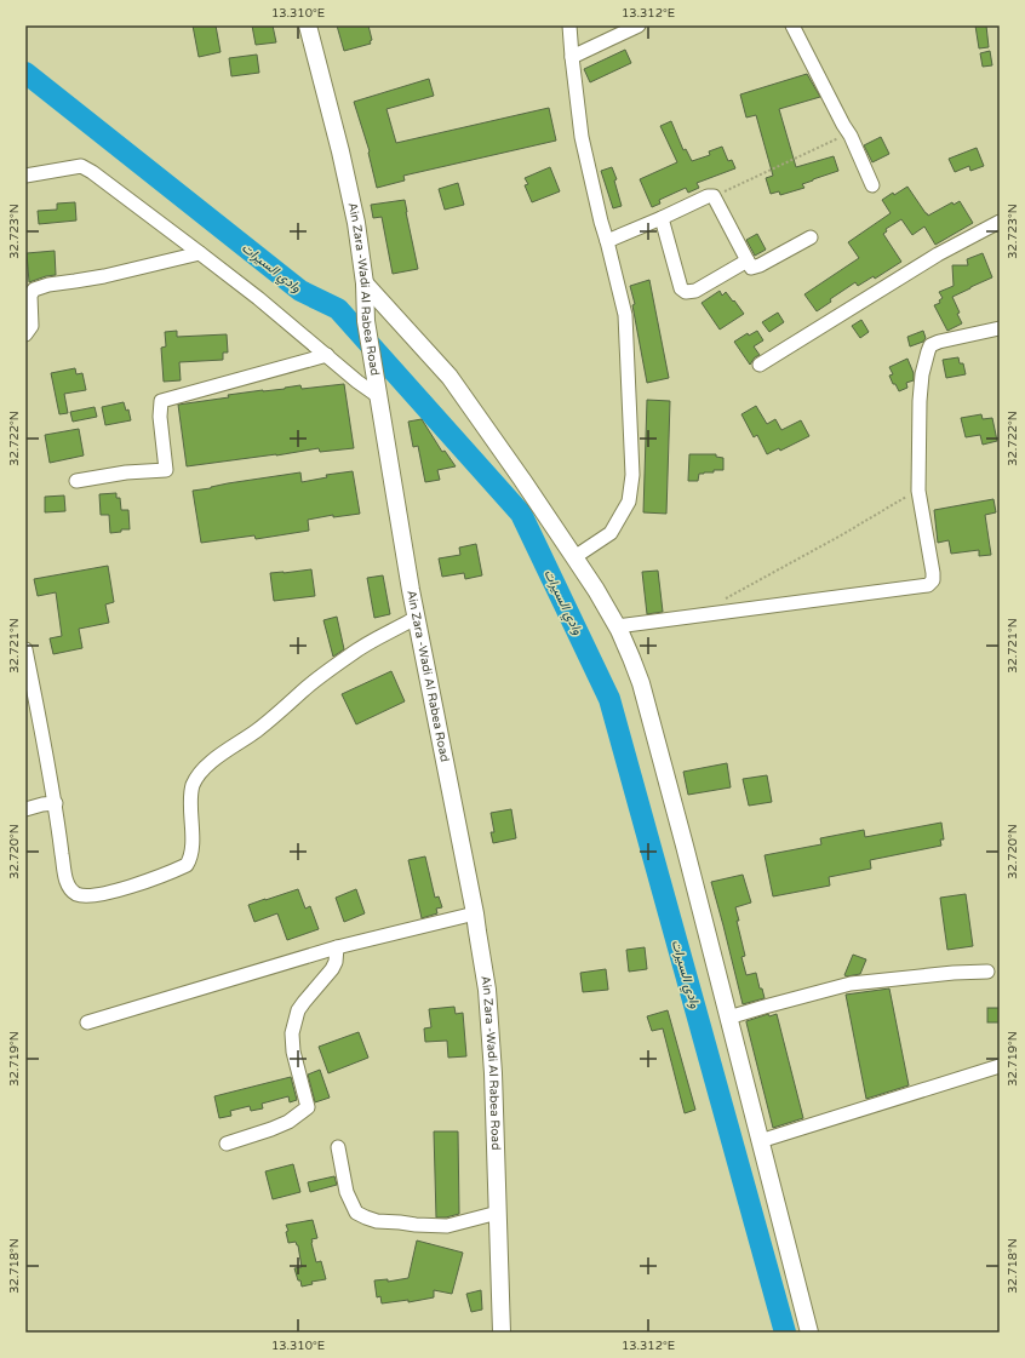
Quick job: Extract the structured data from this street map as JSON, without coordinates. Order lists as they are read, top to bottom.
{
  "streets": {
    "main road": ["Ain Zara -Wadi Al Rabea Road"]
  },
  "water": ["وادي السيرات"],
  "coordinates": [
    "13.310°E",
    "13.312°E",
    "32.723°N",
    "32.722°N",
    "32.721°N",
    "32.720°N",
    "32.719°N",
    "32.718°N"
  ]
}
